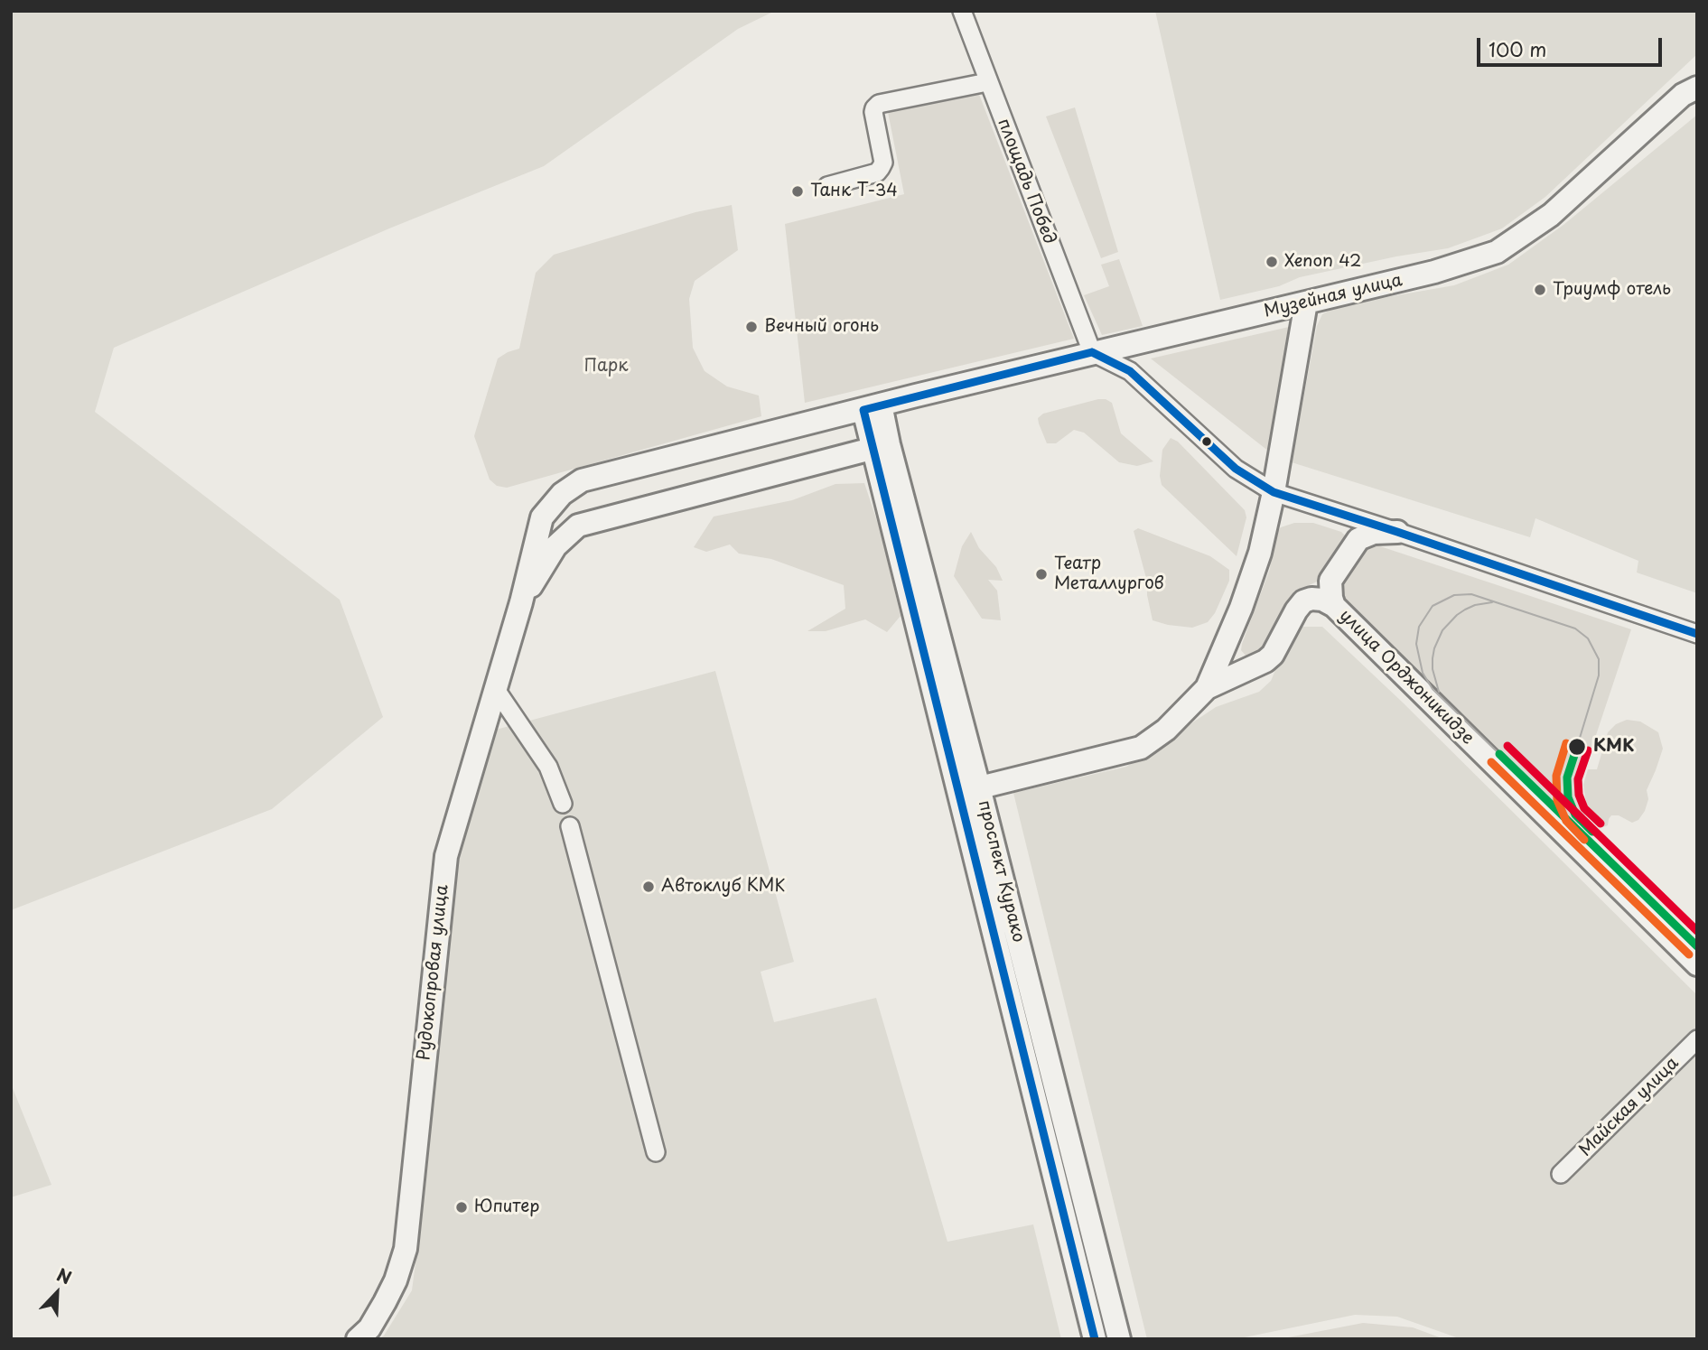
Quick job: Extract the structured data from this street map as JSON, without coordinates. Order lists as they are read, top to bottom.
{
  "streets": {
    "main road": [
      "Музейная улица",
      "улица Орджоникидзе",
      "проспект Курако",
      "Рудокопровая улица"
    ],
    "street": ["площадь Побед", "Майская улица"]
  },
  "crossings": [
    ["площадь Побед", "Музейная улица"],
    ["Музейная улица", "проспект Курако"],
    ["Музейная улица", "Рудокопровая улица"]
  ],
  "parks": ["Парк"],
  "places": [
    "Танк Т-34",
    "Xenon 42",
    "Триумф отель",
    "Вечный огонь",
    "Театр Металлургов",
    "КМК",
    "Автоклуб КМК",
    "Юпитер"
  ],
  "scale_bar": "100 m",
  "north": "top right"
}
